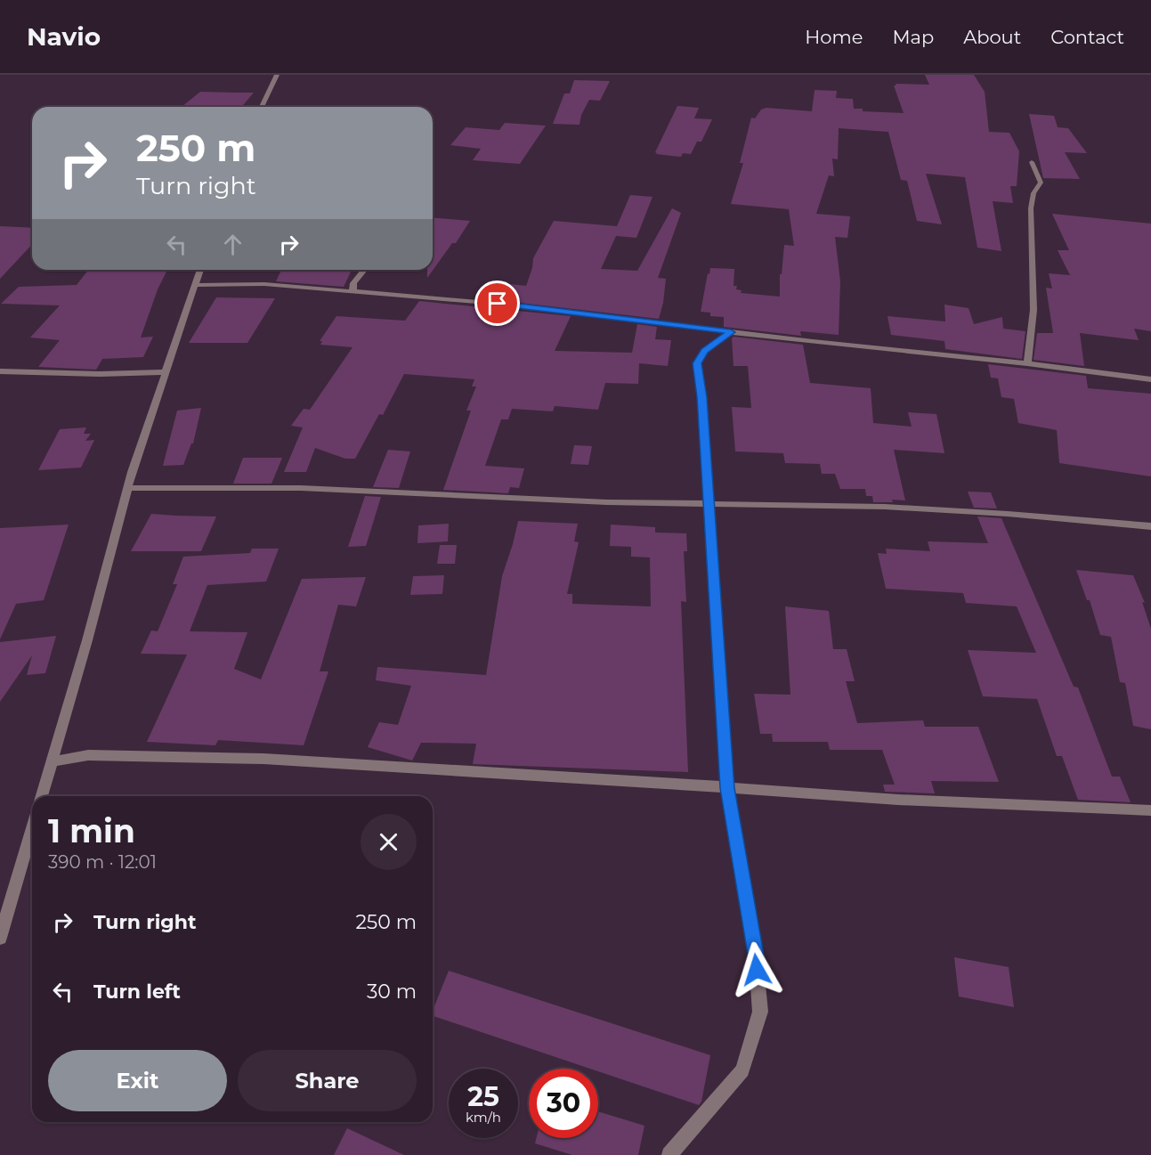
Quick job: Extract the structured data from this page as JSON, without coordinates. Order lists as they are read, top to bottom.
{
  "page": {
    "header": "Navio",
    "nav": [
      "Home",
      "Map",
      "About",
      "Contact"
    ],
    "turn": ["250 m", "Turn right"],
    "heading": ["1 min", "390 m · 12:01"],
    "list": [
      {
        "name": "Turn right",
        "value": "250 m"
      },
      {
        "name": "Turn left",
        "value": "30 m"
      }
    ],
    "buttons": ["Exit", "Share"],
    "speed": "25 km/h",
    "limit": "30"
  }
}
